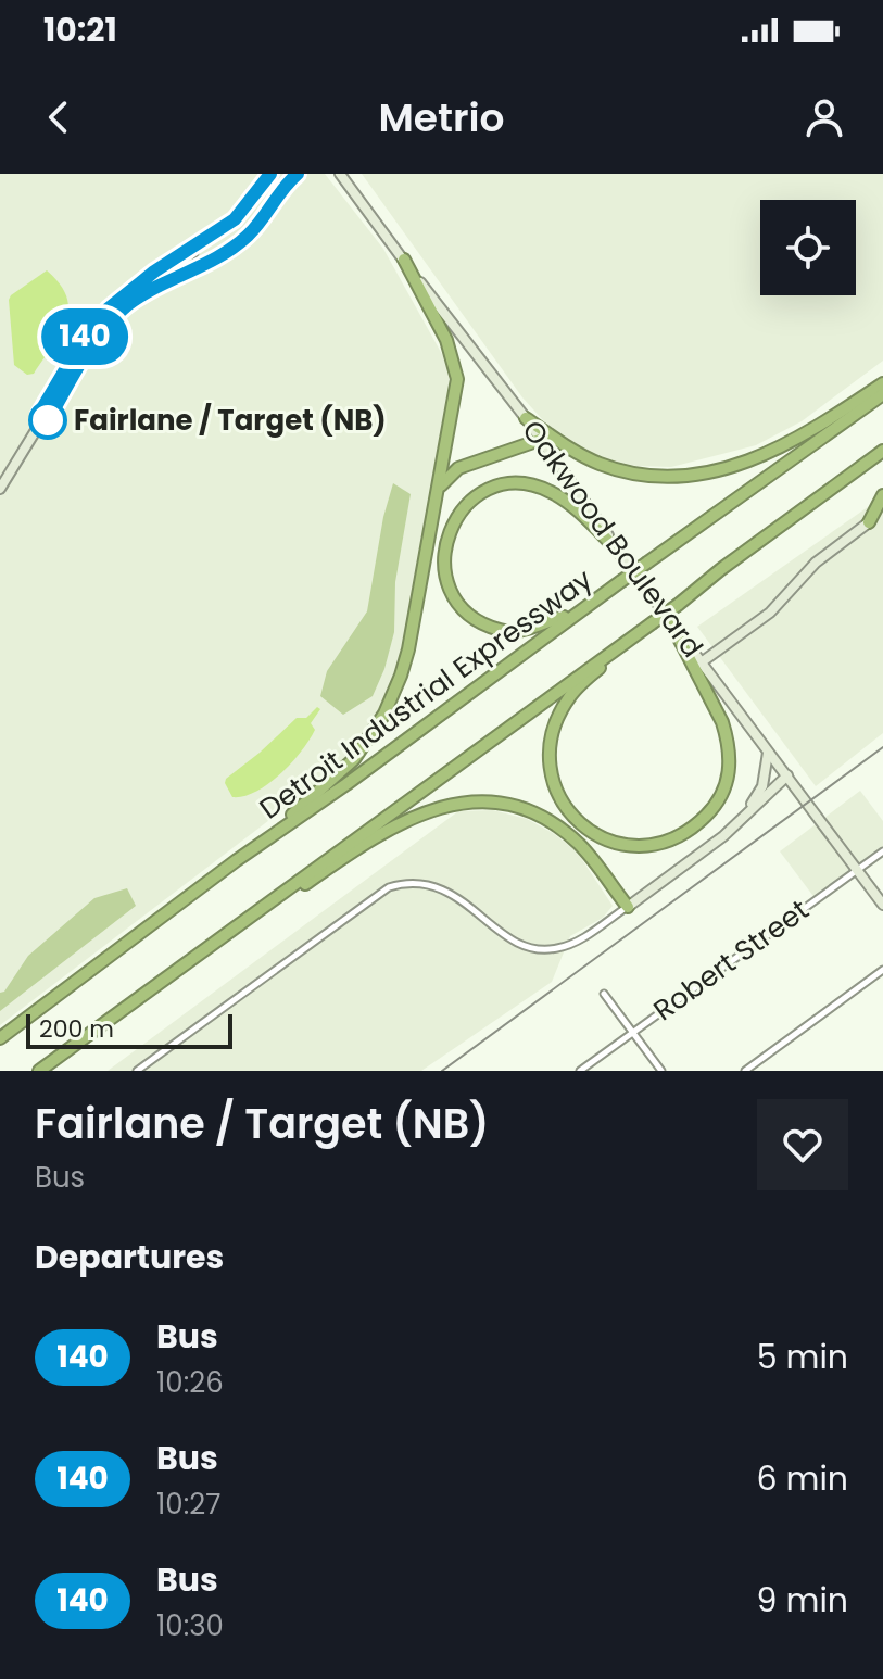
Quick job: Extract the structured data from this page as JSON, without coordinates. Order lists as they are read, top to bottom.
{
  "streets": {
    "highway": ["Detroit Industrial Expressway"],
    "main road": ["Oakwood Boulevard"],
    "street": ["Robert Street"]
  },
  "crossings": [
    ["Oakwood Boulevard", "Robert Street"]
  ],
  "places": ["Fairlane / Target (NB)"],
  "lines": ["bus line 140"],
  "scale_bar": "200 m",
  "page": {
    "status": "10:21",
    "header": "Metrio",
    "on_map": "140",
    "scale": "200 m",
    "heading": [
      ["Fairlane / Target (NB)", "Bus"],
      "Departures"
    ],
    "list": [
      {
        "mark": "140",
        "name": "Bus",
        "note": "10:26",
        "value": "5 min"
      },
      {
        "mark": "140",
        "name": "Bus",
        "note": "10:27",
        "value": "6 min"
      },
      {
        "mark": "140",
        "name": "Bus",
        "note": "10:30",
        "value": "9 min"
      }
    ]
  }
}
